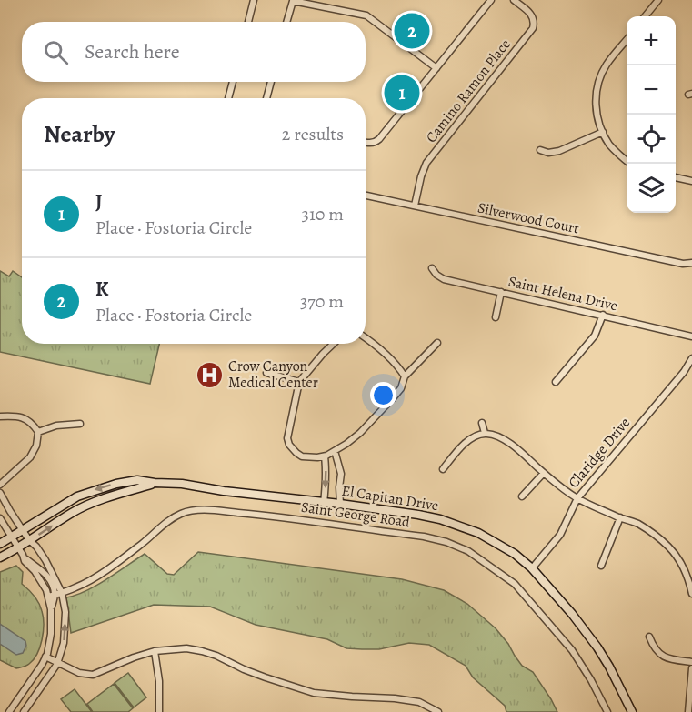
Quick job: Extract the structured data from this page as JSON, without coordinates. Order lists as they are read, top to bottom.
{
  "streets": {
    "street": [
      "Camino Ramon Place",
      "Silverwood Court",
      "Saint Helena Drive",
      "Claridge Drive",
      "El Capitan Drive",
      "Saint George Road"
    ]
  },
  "crossings": [
    ["Camino Ramon Place", "Silverwood Court"],
    ["Claridge Drive", "El Capitan Drive"]
  ],
  "places": {
    "hospital": ["Crow Canyon Medical Center"]
  },
  "page": {
    "pins": ["2", "1"],
    "map_buttons": ["+", "−"],
    "search": "Search here",
    "heading": ["Nearby", "2 results"],
    "list": [
      {
        "mark": "1",
        "name": "J",
        "note": "Place · Fostoria Circle",
        "value": "310 m"
      },
      {
        "mark": "2",
        "name": "K",
        "note": "Place · Fostoria Circle",
        "value": "370 m"
      }
    ]
  }
}
